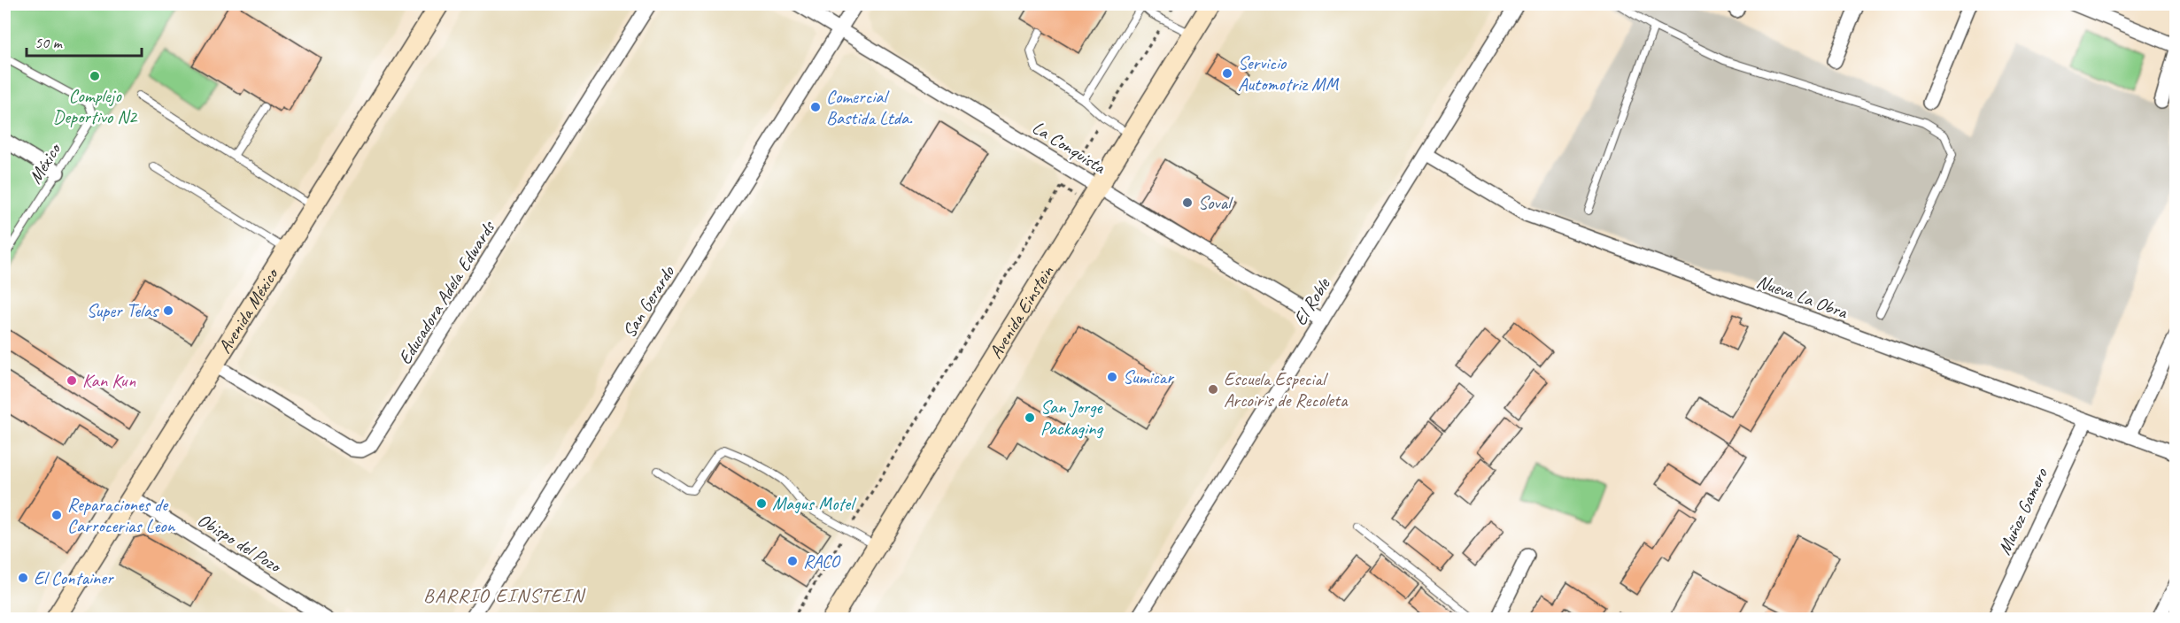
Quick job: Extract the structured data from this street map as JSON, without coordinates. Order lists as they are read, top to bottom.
{
  "streets": {
    "street": [
      "La Conquista",
      "Educadora Adela Edwards",
      "Nueva La Obra",
      "San Gerardo",
      "El Roble",
      "Avenida México",
      "Avenida Einstein",
      "Muñoz Gamero",
      "Obispo del Pozo"
    ],
    "lane": ["México"]
  },
  "crossings": [
    ["La Conquista", "San Gerardo"],
    ["La Conquista", "El Roble"],
    ["La Conquista", "Avenida Einstein"],
    ["Educadora Adela Edwards", "Avenida México"],
    ["Nueva La Obra", "El Roble"],
    ["Nueva La Obra", "Muñoz Gamero"],
    ["Avenida México", "Obispo del Pozo"]
  ],
  "districts": ["BARRIO EINSTEIN"],
  "places": [
    "Servicio Automotriz MM",
    "Complejo Deportivo N2",
    "Comercial Bastida Ltda.",
    "Soval",
    "Super Telas",
    "Sumicar",
    "Kan Kun",
    "Escuela Especial Arcoiris de Recoleta",
    "San Jorge Packaging",
    "Magus Motel",
    "Reparaciones de Carrocerias Leon",
    "RACO",
    "El Container"
  ],
  "scale_bar": "50 m"
}
